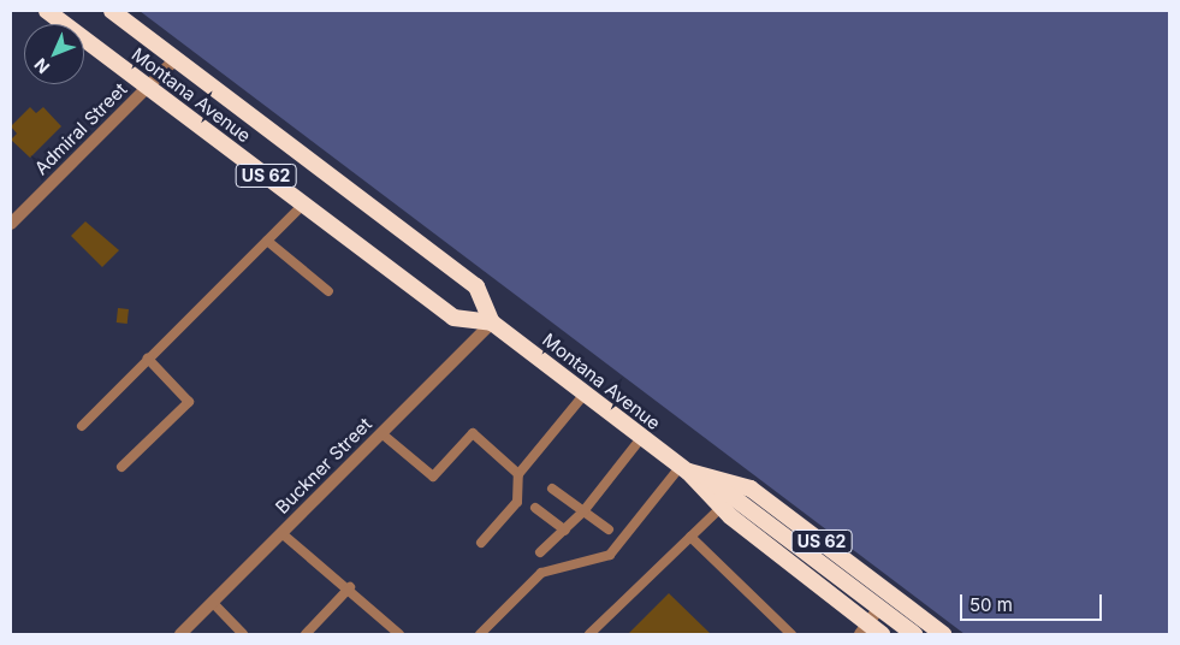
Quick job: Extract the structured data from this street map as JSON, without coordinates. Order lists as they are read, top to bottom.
{
  "streets": {
    "highway": ["Montana Avenue", "US 62"],
    "street": ["Admiral Street", "Buckner Street"]
  },
  "crossings": [
    ["Montana Avenue", "Admiral Street"],
    ["Montana Avenue", "Buckner Street"]
  ],
  "scale_bar": "50 m",
  "north": "bottom left"
}
